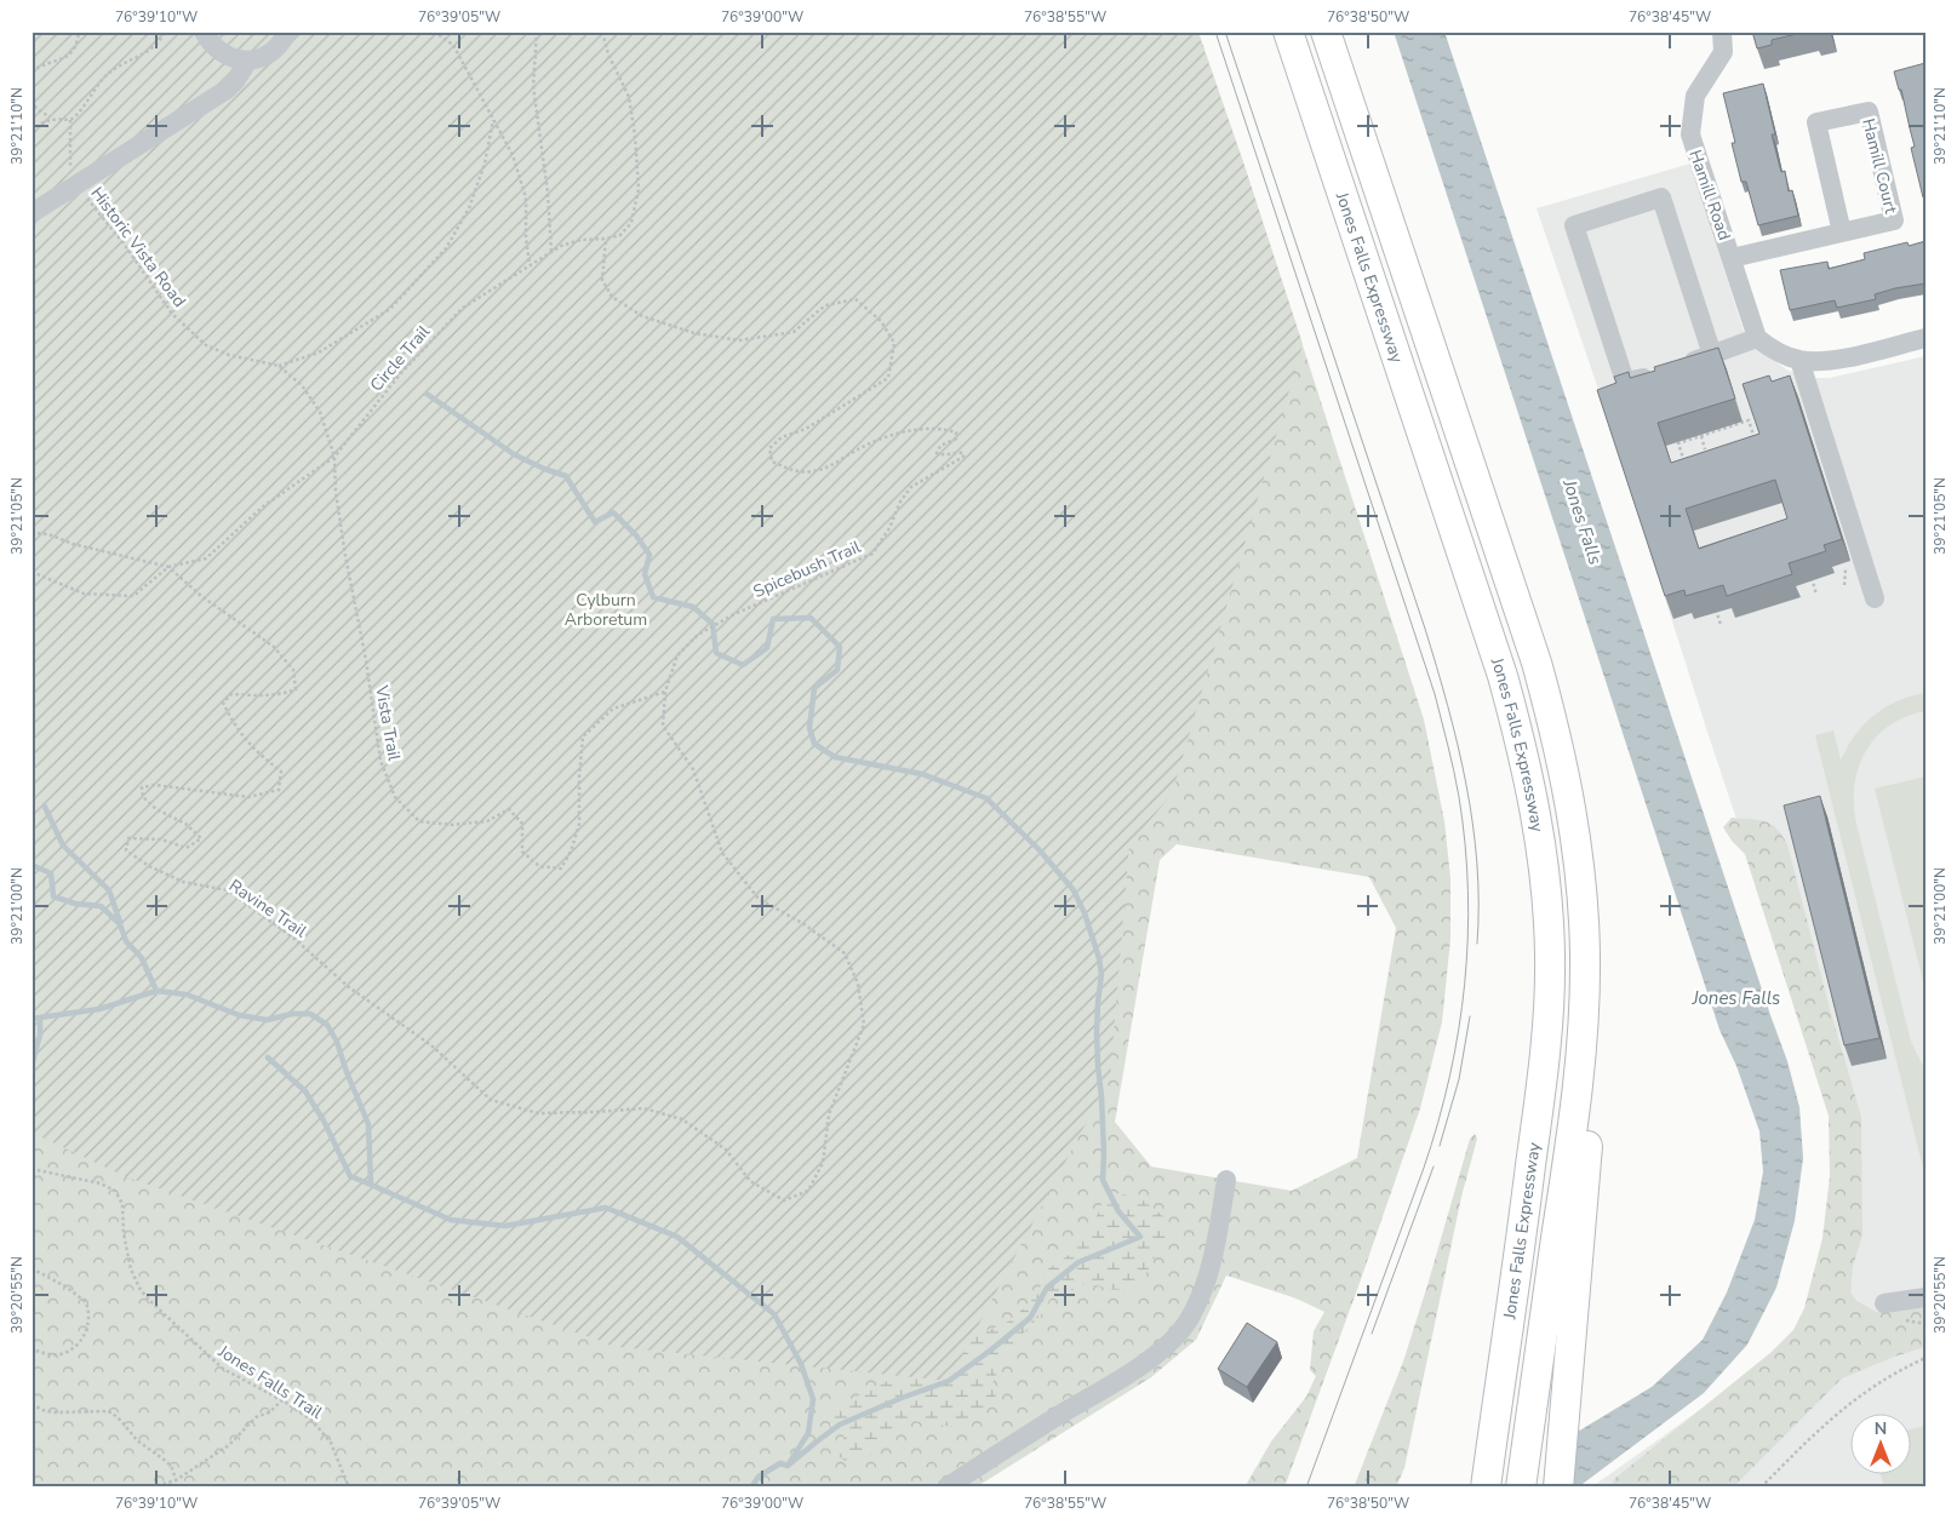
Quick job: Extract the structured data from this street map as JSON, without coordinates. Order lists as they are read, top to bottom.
{
  "streets": {
    "highway": ["Jones Falls Expressway"],
    "street": ["Hamill Court", "Hamill Road"],
    "path": [
      "Historic Vista Road",
      "Circle Trail",
      "Spicebush Trail",
      "Vista Trail",
      "Ravine Trail",
      "Jones Falls Trail"
    ]
  },
  "crossings": [
    ["Hamill Court", "Hamill Road"],
    ["Historic Vista Road", "Vista Trail"],
    ["Circle Trail", "Spicebush Trail"],
    ["Circle Trail", "Vista Trail"],
    ["Circle Trail", "Ravine Trail"],
    ["Spicebush Trail", "Vista Trail"],
    ["Spicebush Trail", "Ravine Trail"]
  ],
  "water": ["Jones Falls"],
  "parks": ["Cylburn Arboretum"],
  "north": "top",
  "coordinates": [
    "76°39'10\"W",
    "76°39'05\"W",
    "76°39'00\"W",
    "76°38'55\"W",
    "76°38'50\"W",
    "76°38'45\"W",
    "39°21'10\"N",
    "39°21'05\"N",
    "39°21'00\"N",
    "39°20'55\"N"
  ]
}
